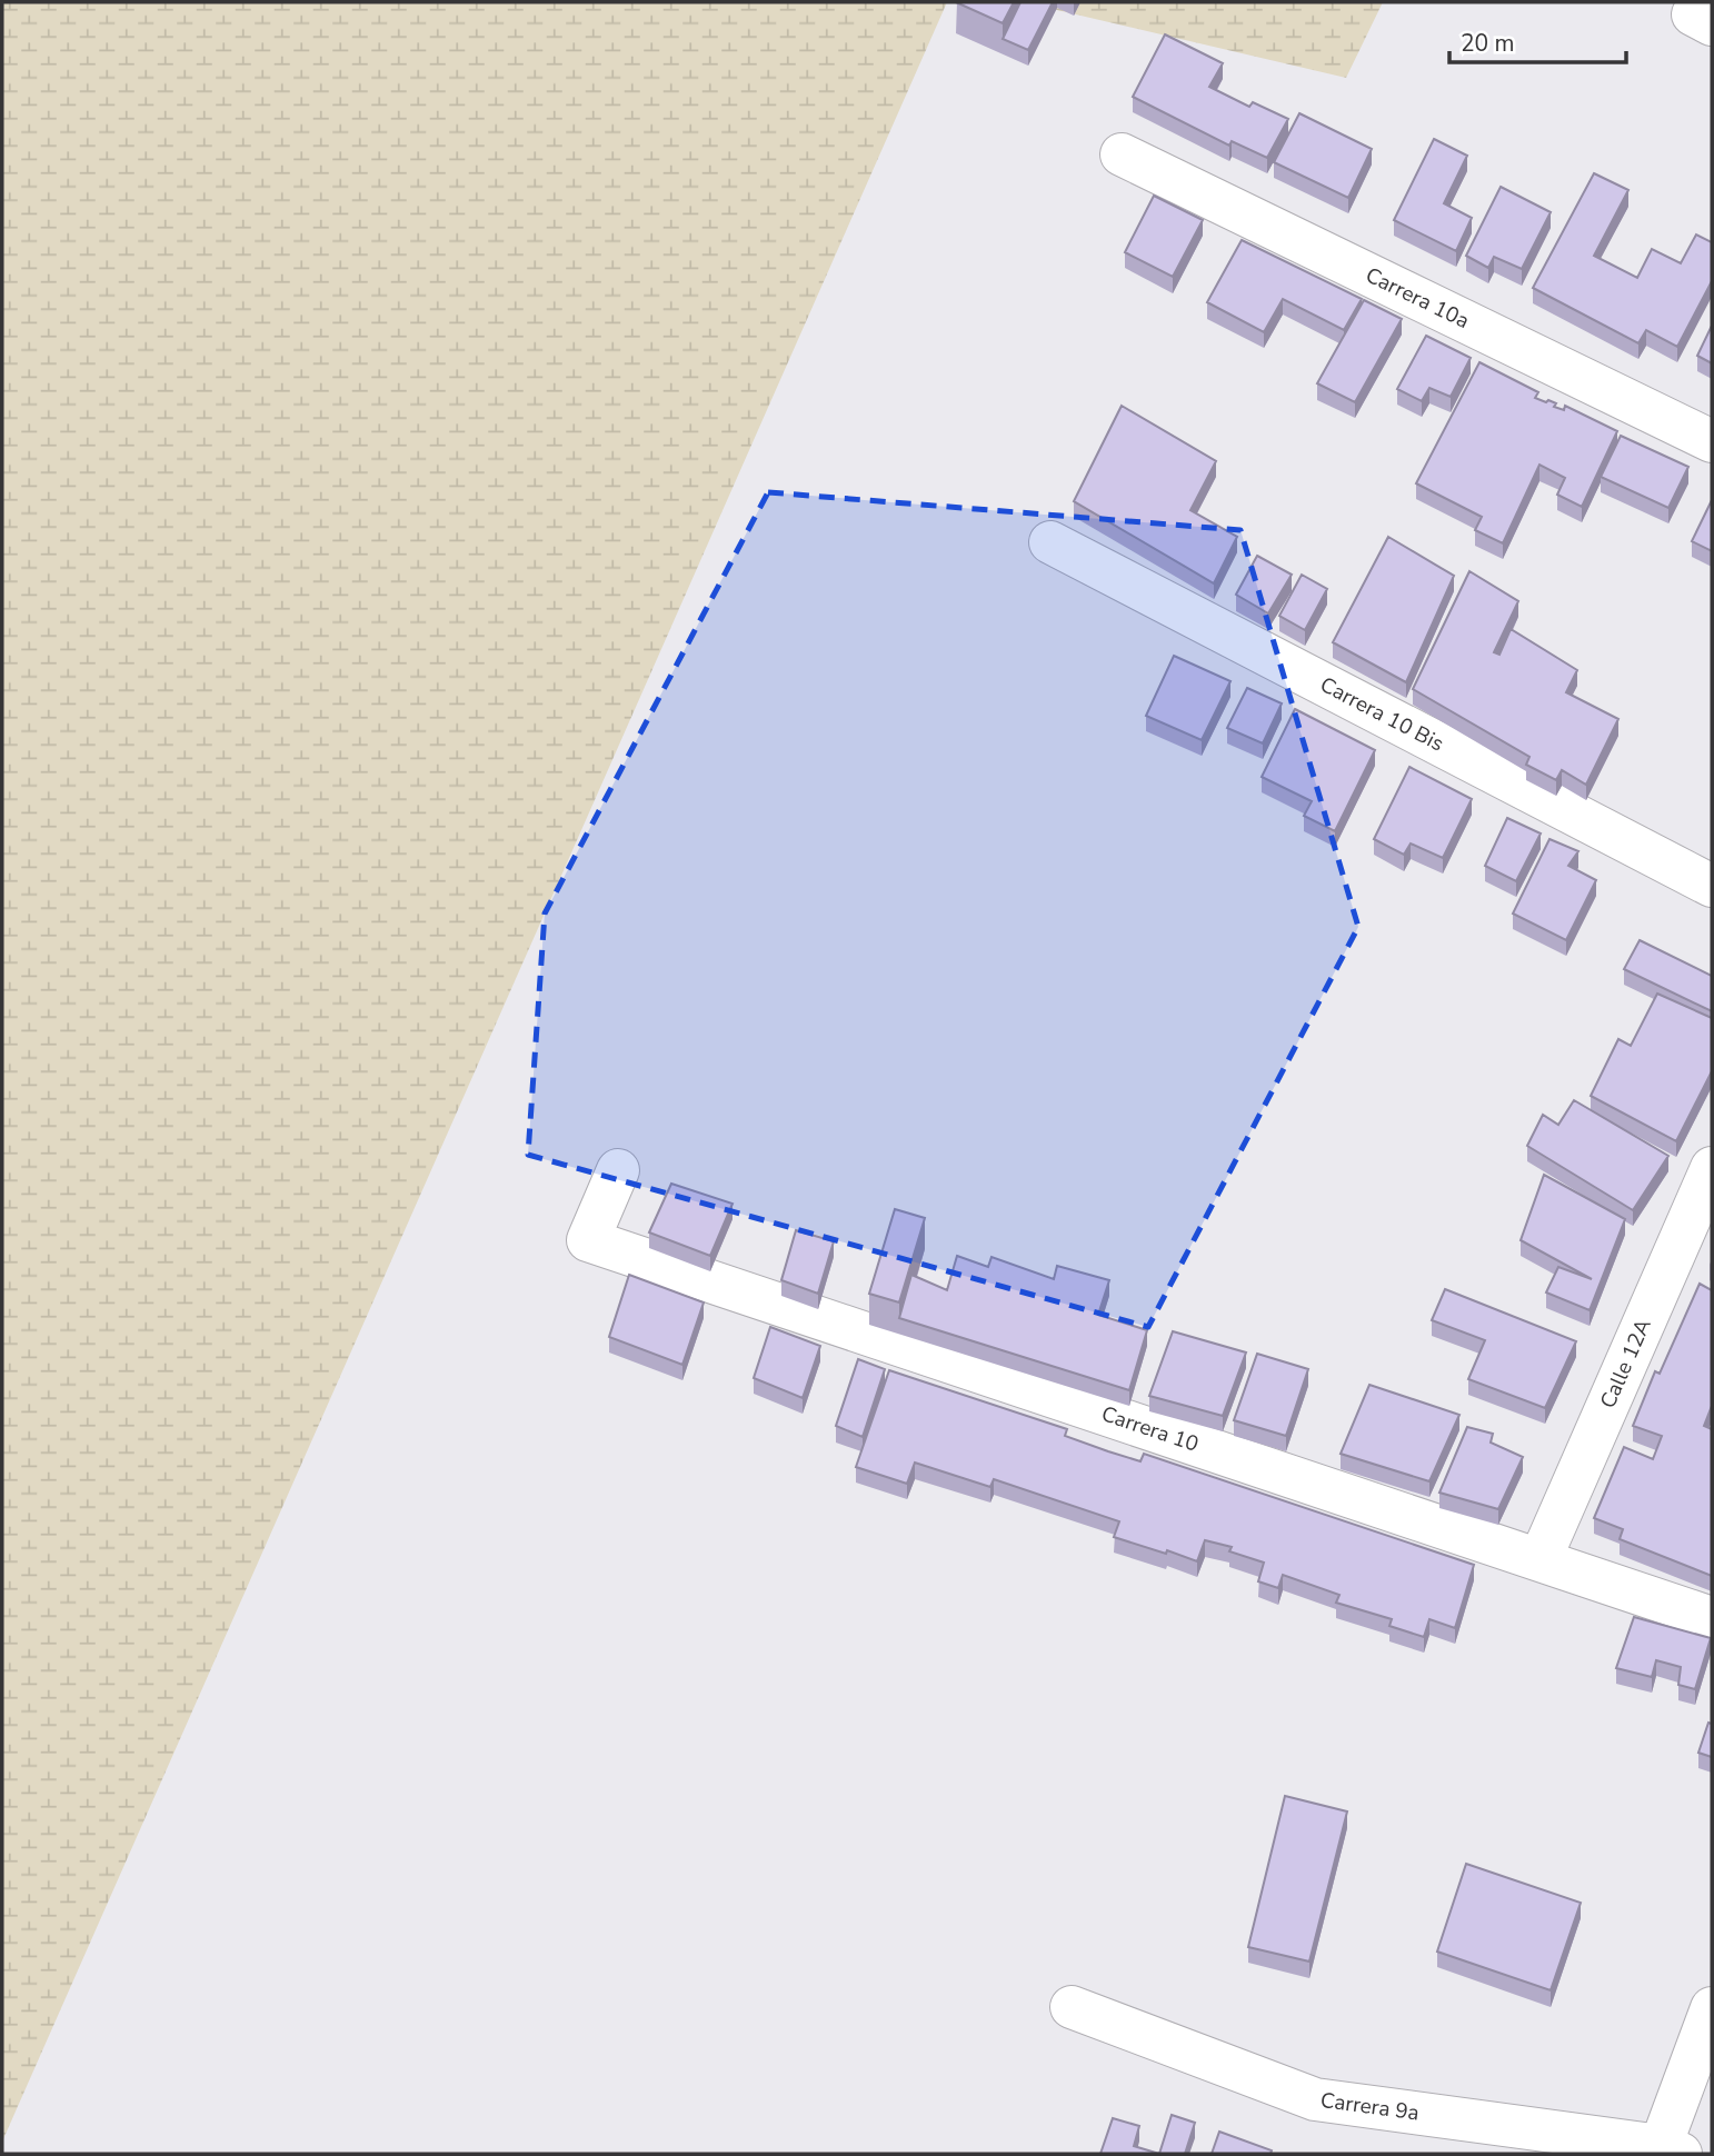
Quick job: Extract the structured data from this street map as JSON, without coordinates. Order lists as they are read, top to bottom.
{
  "streets": {
    "street": [
      "Carrera 10a",
      "Carrera 10 Bis",
      "Calle 12A",
      "Carrera 10",
      "Carrera 9a"
    ]
  },
  "crossings": [
    ["Calle 12A", "Carrera 10"]
  ],
  "scale_bar": "20 m"
}
